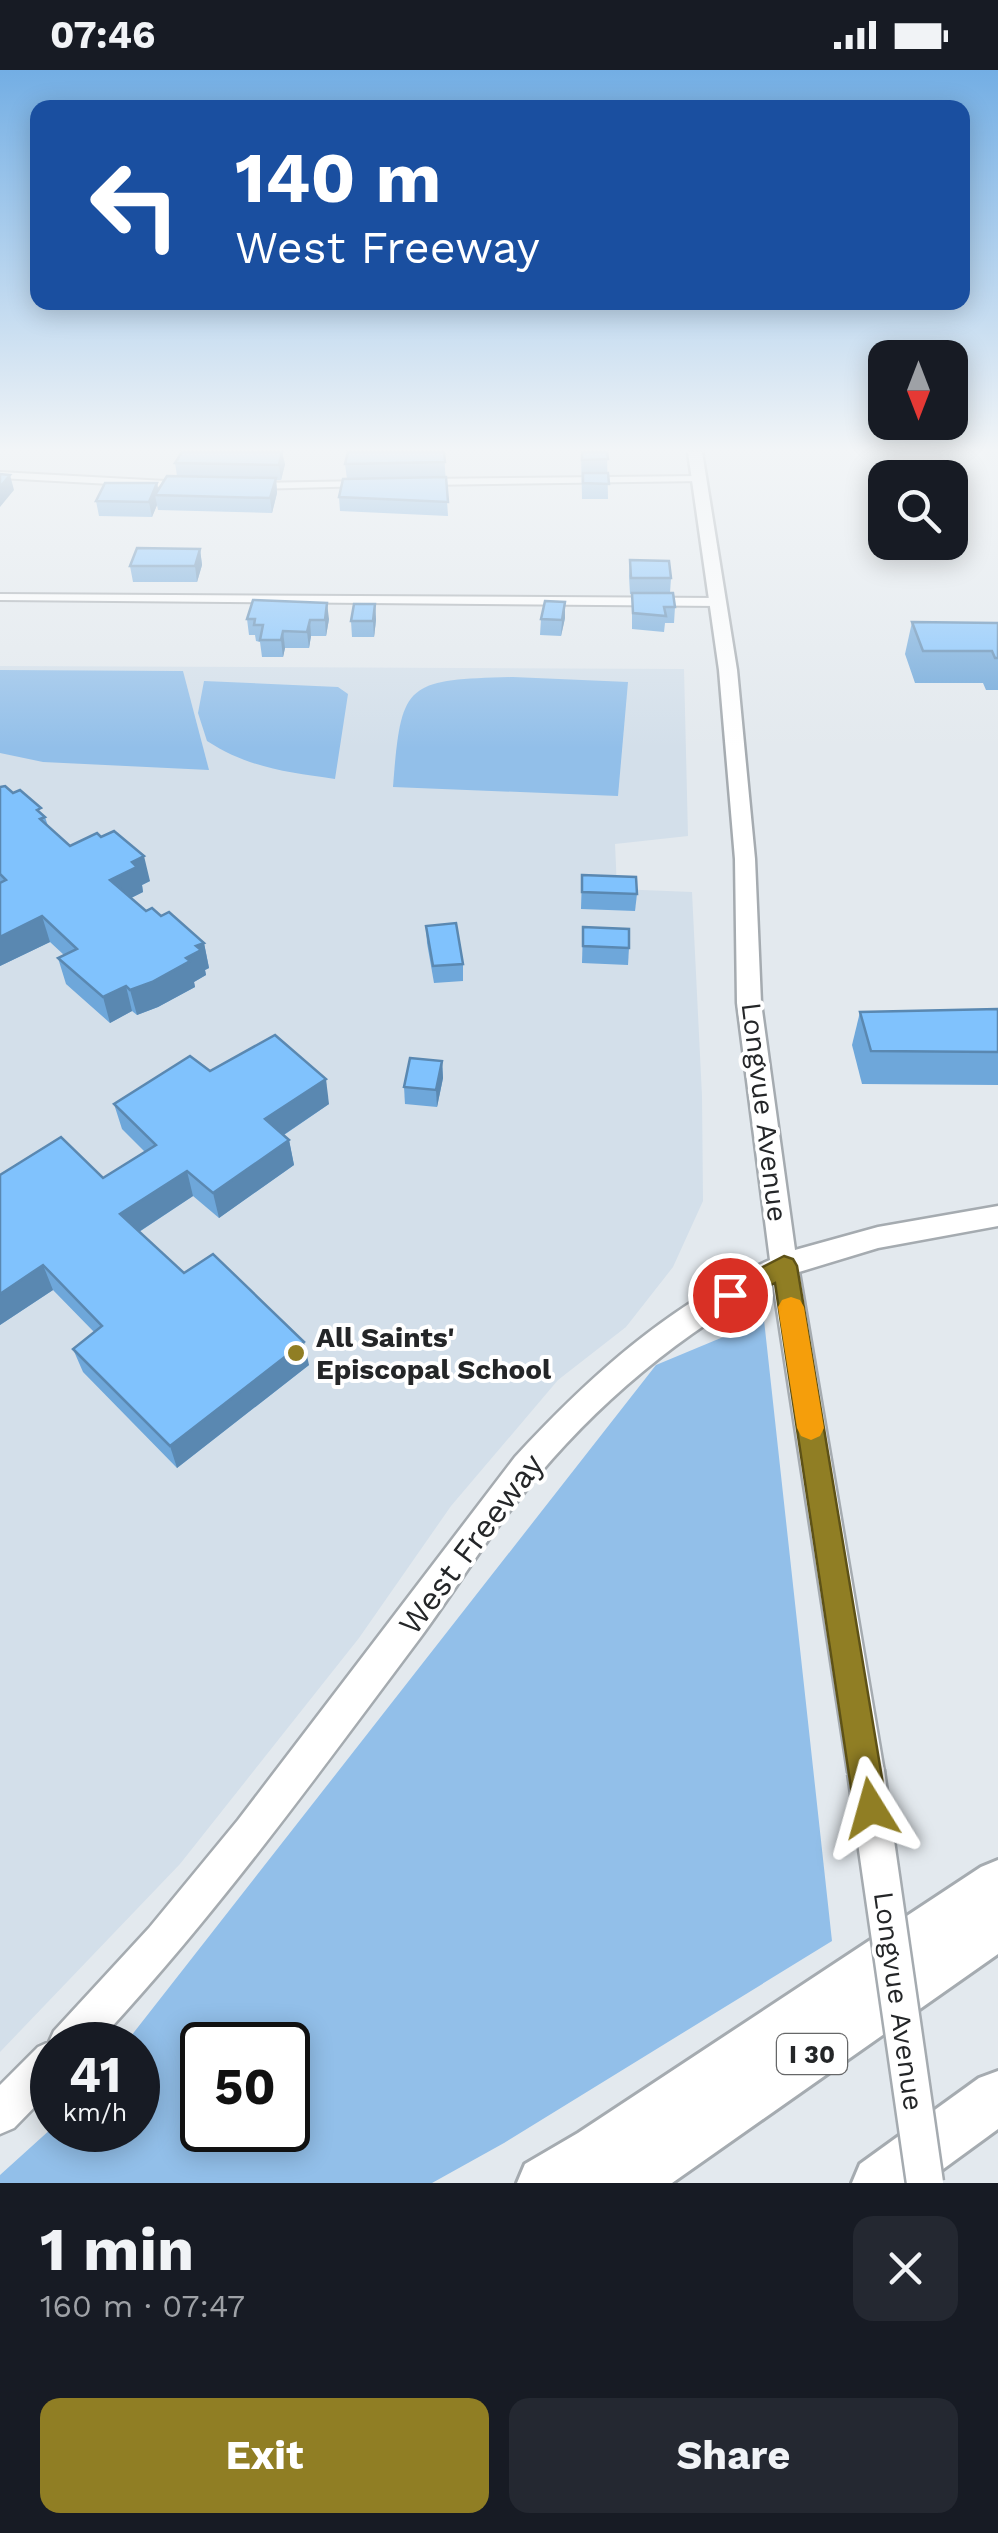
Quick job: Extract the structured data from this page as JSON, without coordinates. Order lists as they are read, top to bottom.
{
  "streets": {
    "highway": ["I 30"],
    "main road": ["Longvue Avenue", "West Freeway"]
  },
  "crossings": [
    ["Longvue Avenue", "West Freeway"]
  ],
  "places": ["All Saints' Episcopal School"],
  "north": "bottom",
  "page": {
    "status": "07:46",
    "turn": ["140 m", "West Freeway"],
    "speed": "41 km/h",
    "limit": "50",
    "heading": ["1 min", "160 m · 07:47"],
    "buttons": ["Exit", "Share"]
  }
}
